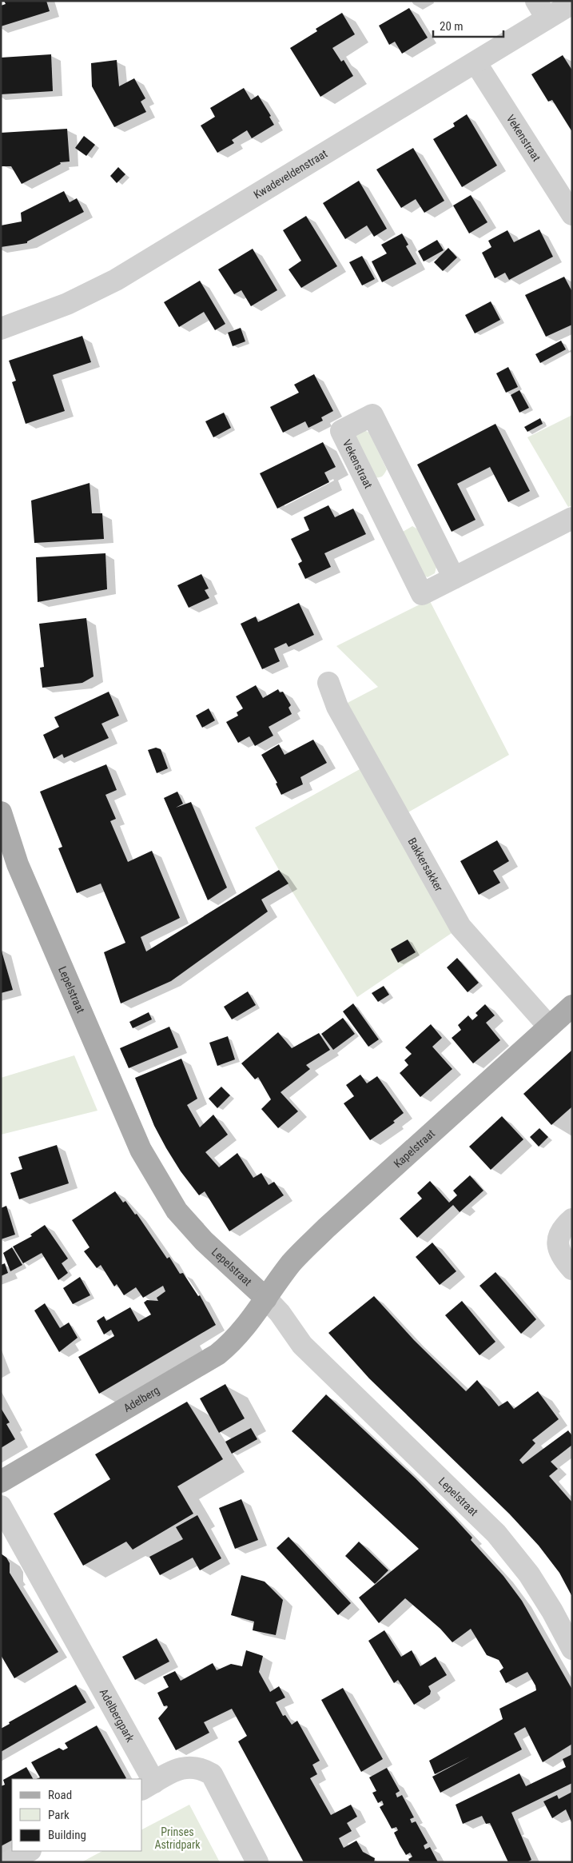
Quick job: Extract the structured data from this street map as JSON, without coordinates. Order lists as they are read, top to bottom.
{
  "streets": {
    "main road": ["Lepelstraat", "Kapelstraat", "Adelberg"],
    "street": [
      "Vekenstraat",
      "Kwadeveldenstraat",
      "Bakkersakker",
      "Adelbergpark"
    ]
  },
  "crossings": [
    ["Vekenstraat", "Kwadeveldenstraat"],
    ["Bakkersakker", "Kapelstraat"],
    ["Lepelstraat", "Kapelstraat"],
    ["Lepelstraat", "Adelberg"],
    ["Kapelstraat", "Adelberg"]
  ],
  "parks": ["Prinses Astridpark"],
  "legend": ["Road", "Park", "Building"],
  "scale_bar": "20 m"
}
